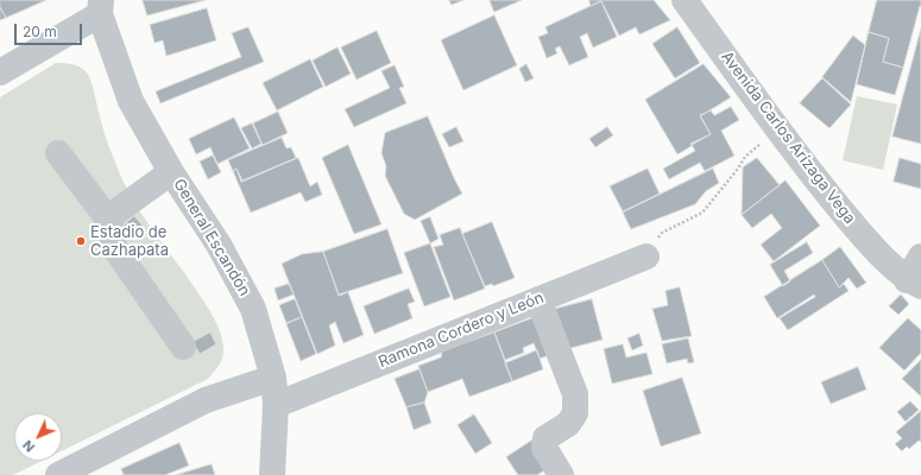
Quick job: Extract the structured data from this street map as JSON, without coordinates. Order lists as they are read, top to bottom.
{
  "streets": {
    "street": ["Avenida Carlos Arízaga Vega", "General Escandón", "Ramona Cordero y León"]
  },
  "crossings": [
    ["General Escandón", "Ramona Cordero y León"]
  ],
  "places": ["Estadio de Cazhapata"],
  "scale_bar": "20 m",
  "north": "bottom left"
}
